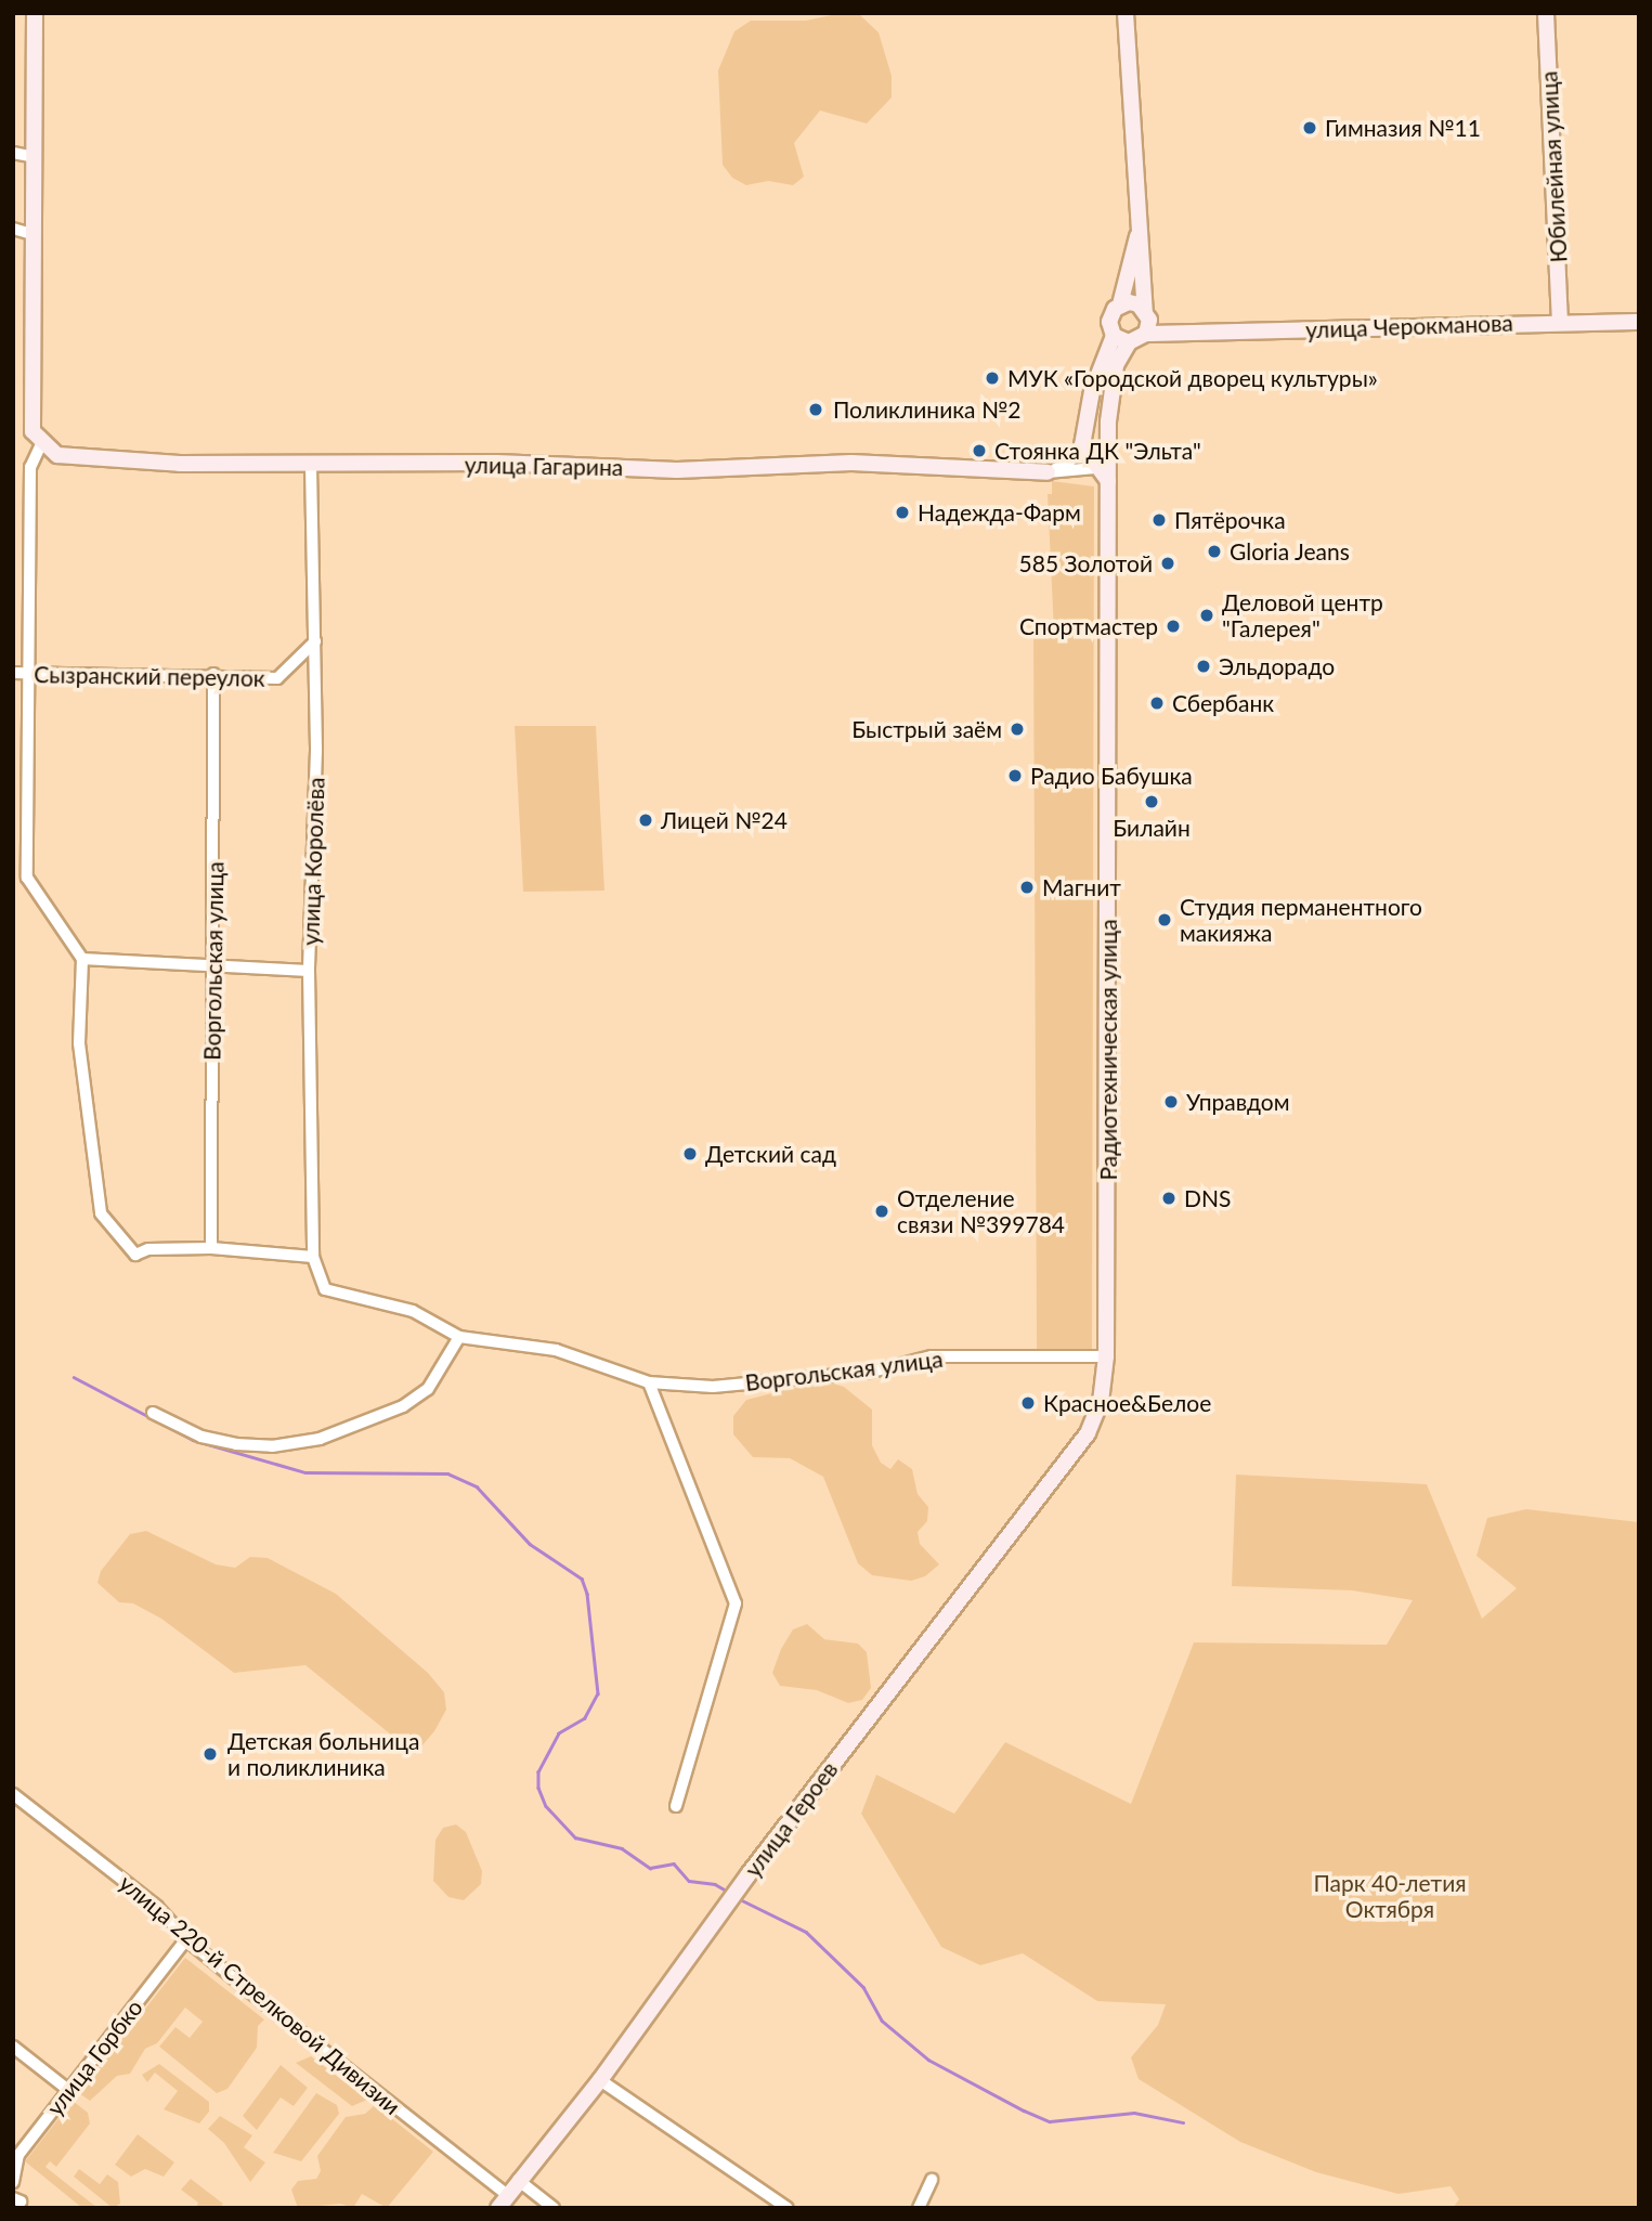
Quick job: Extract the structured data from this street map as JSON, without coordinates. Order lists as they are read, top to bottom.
{
  "streets": {
    "street": [
      "Юбилейная улица",
      "улица Черокманова",
      "улица Гагарина",
      "Сызранский переулок",
      "улица Королёва",
      "Воргольская улица",
      "Радиотехническая улица",
      "улица Героев",
      "улица 220-й Стрелковой Дивизии",
      "улица Горбко"
    ]
  },
  "crossings": [
    ["Юбилейная улица", "улица Черокманова"],
    ["улица Черокманова", "Радиотехническая улица"],
    ["улица Гагарина", "улица Королёва"],
    ["Сызранский переулок", "улица Королёва"],
    ["Сызранский переулок", "Воргольская улица"],
    ["улица Королёва", "Воргольская улица"],
    ["Воргольская улица", "Радиотехническая улица"],
    ["Радиотехническая улица", "улица Героев"],
    ["улица Героев", "улица 220-й Стрелковой Дивизии"],
    ["улица 220-й Стрелковой Дивизии", "улица Горбко"]
  ],
  "parks": ["Парк 40-летия Октября"],
  "places": [
    "Гимназия №11",
    "МУК «Городской дворец культуры»",
    "Поликлиника №2",
    "Стоянка ДК \"Эльта\"",
    "Надежда-Фарм",
    "Пятёрочка",
    "Gloria Jeans",
    "585 Золотой",
    "Деловой центр \"Галерея\"",
    "Спортмастер",
    "Эльдорадо",
    "Сбербанк",
    "Быстрый заём",
    "Радио Бабушка",
    "Билайн",
    "Лицей №24",
    "Магнит",
    "Студия перманентного макияжа",
    "Управдом",
    "Детский сад",
    "DNS",
    "Отделение связи №399784",
    "Красное&Белое",
    "Детская больница и поликлиника"
  ]
}
